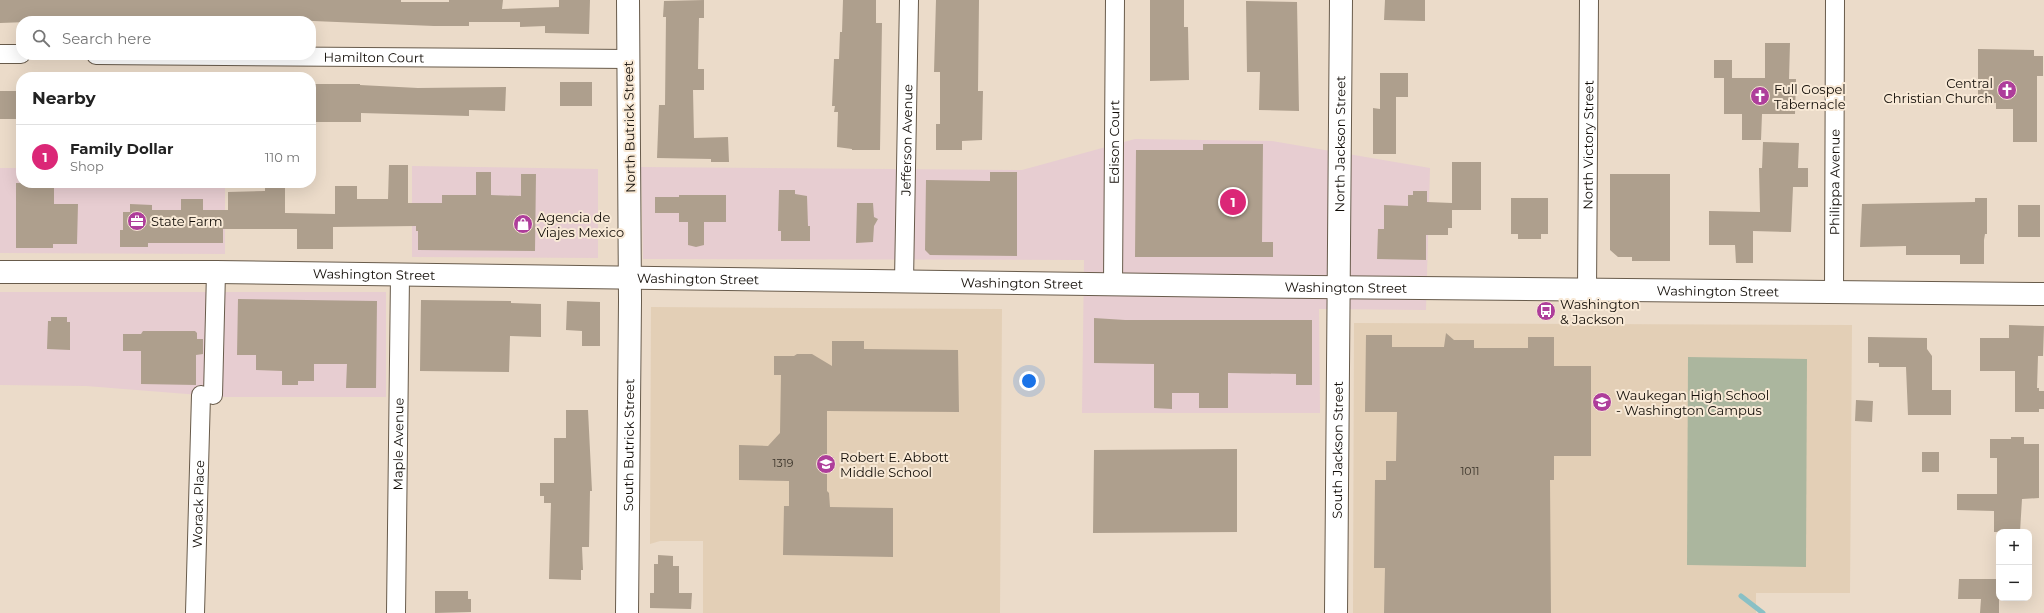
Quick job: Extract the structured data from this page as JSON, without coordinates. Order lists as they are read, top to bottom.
{
  "streets": {
    "main road": [
      "North Butrick Street",
      "North Jackson Street",
      "Washington Street",
      "South Butrick Street",
      "South Jackson Street"
    ],
    "street": [
      "Hamilton Court",
      "Jefferson Avenue",
      "Edison Court",
      "North Victory Street",
      "Philippa Avenue",
      "Maple Avenue",
      "Worack Place"
    ]
  },
  "crossings": [
    ["Hamilton Court", "North Butrick Street"],
    ["North Butrick Street", "Washington Street"],
    ["North Butrick Street", "South Butrick Street"],
    ["Jefferson Avenue", "Washington Street"],
    ["Edison Court", "Washington Street"],
    ["North Jackson Street", "Washington Street"],
    ["North Jackson Street", "South Jackson Street"],
    ["North Victory Street", "Washington Street"],
    ["Philippa Avenue", "Washington Street"],
    ["Washington Street", "Maple Avenue"],
    ["Washington Street", "South Butrick Street"],
    ["Washington Street", "South Jackson Street"],
    ["Washington Street", "Worack Place"]
  ],
  "places": {
    "church": ["Central Christian Church", "Full Gospel Tabernacle"],
    "office": ["State Farm"],
    "shop": ["Agencia de Viajes Mexico"],
    "bus stop": ["Washington & Jackson"],
    "school or university": ["Waukegan High School - Washington Campus", "Robert E. Abbott Middle School"]
  },
  "house_numbers": ["1319", "1011"],
  "page": {
    "search": "Search here",
    "heading": "Nearby",
    "list": [
      {
        "mark": "1",
        "name": "Family Dollar",
        "note": "Shop",
        "value": "110 m"
      }
    ],
    "pins": "1",
    "map_buttons": ["+", "−"]
  }
}
